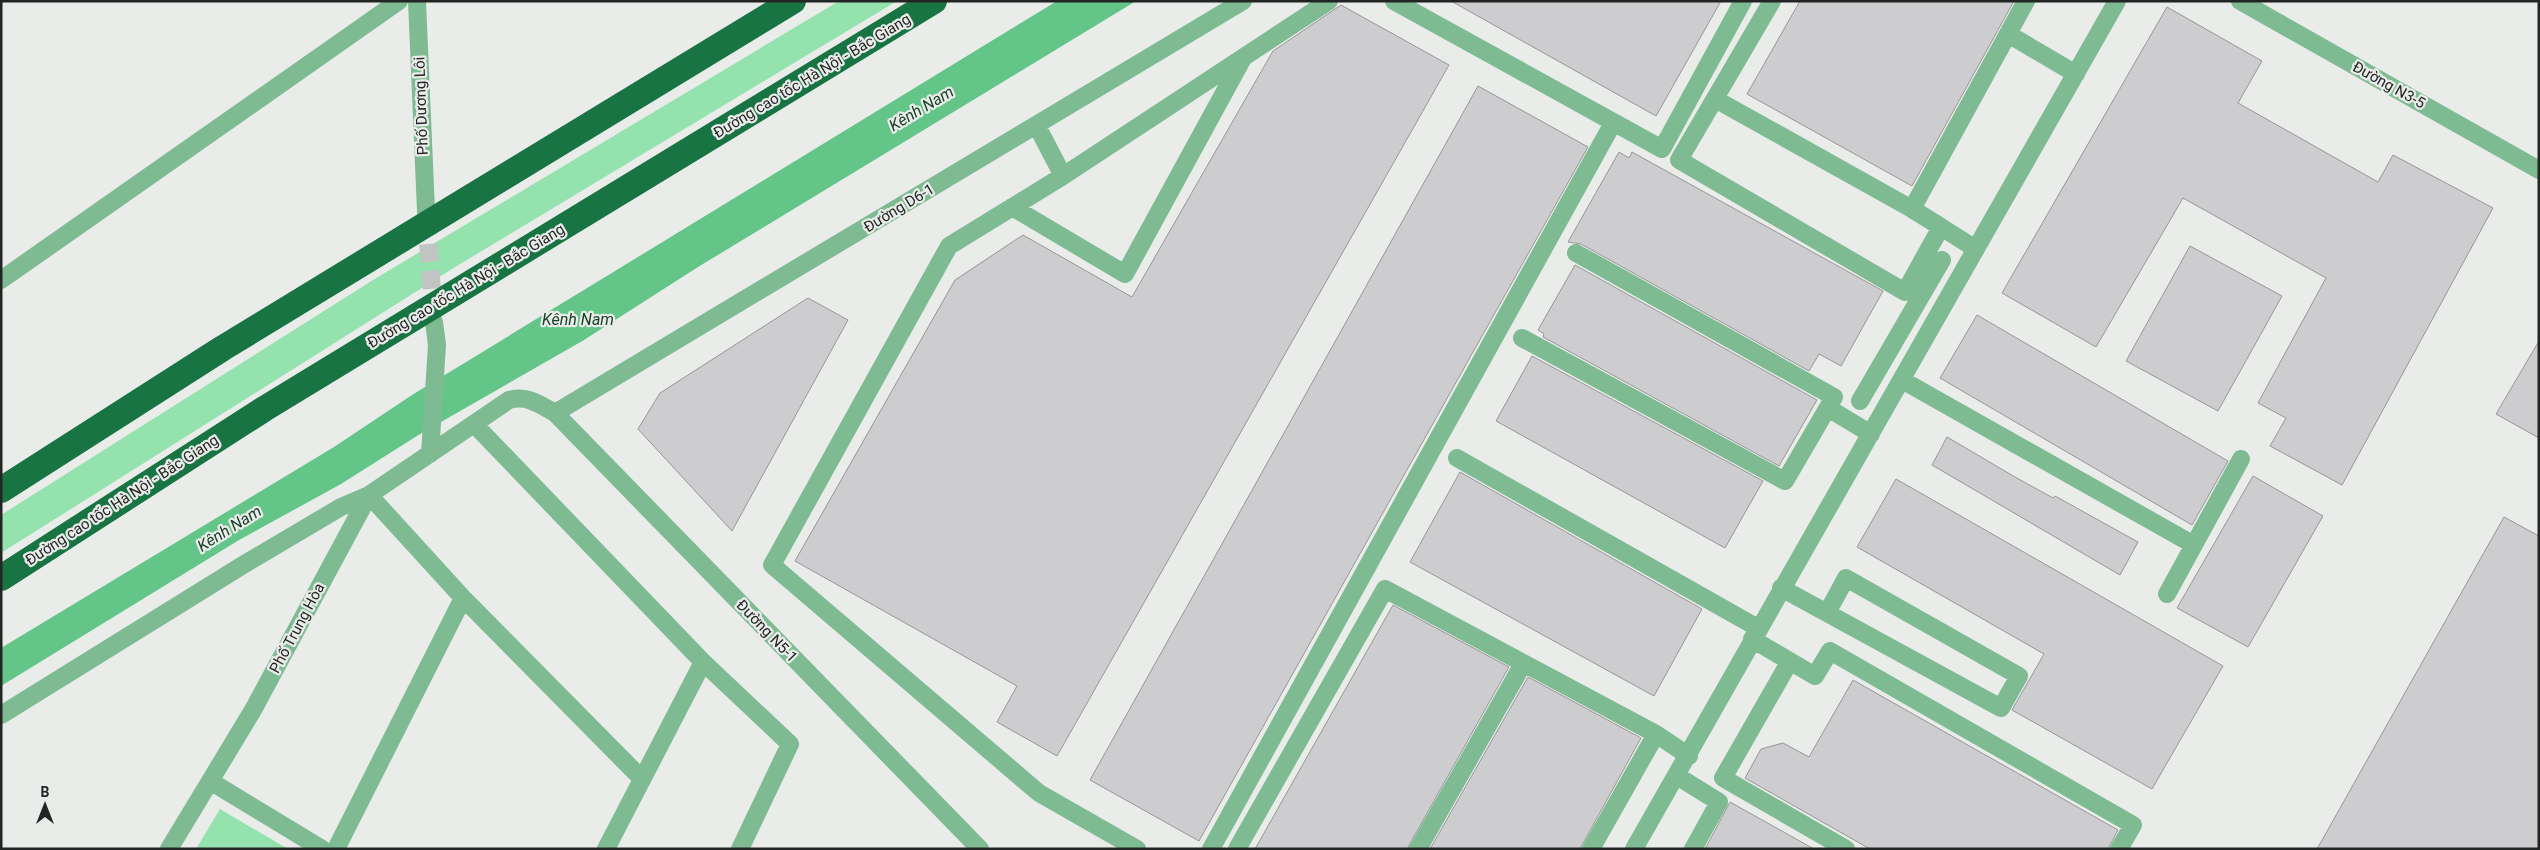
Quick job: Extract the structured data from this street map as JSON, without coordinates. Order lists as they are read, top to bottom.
{
  "streets": {
    "highway": ["Đường cao tốc Hà Nội - Bắc Giang"],
    "street": [
      "Đường N3-5",
      "Phố Dương Lôi",
      "Đường D6-1",
      "Phố Trung Hòa",
      "Đường N5-1"
    ]
  },
  "crossings": [
    ["Đường D6-1", "Đường N5-1"],
    ["Phố Trung Hòa", "Đường N5-1"]
  ],
  "water": ["Kênh Nam"],
  "north": "top"
}
